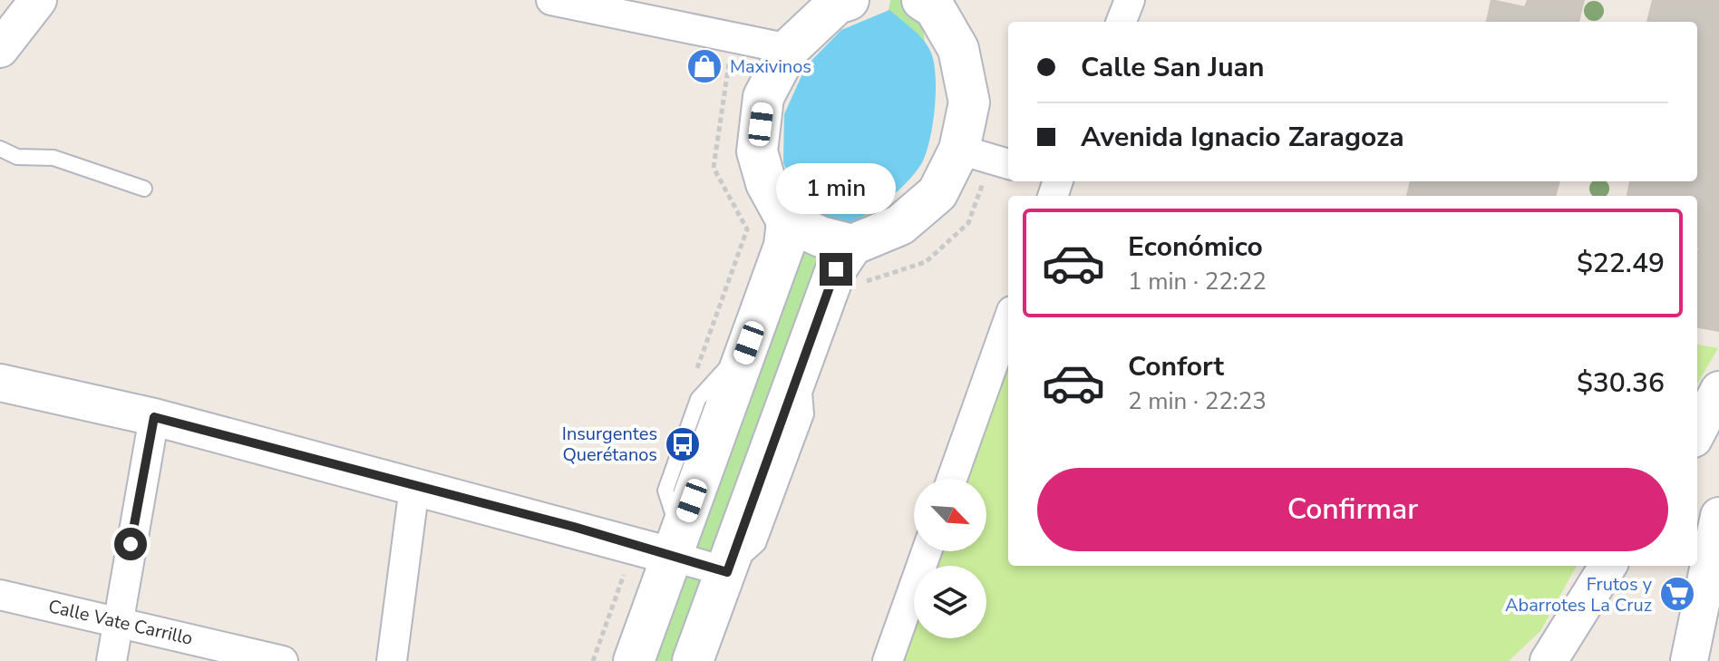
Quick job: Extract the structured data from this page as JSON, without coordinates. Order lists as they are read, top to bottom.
{
  "streets": {
    "street": ["Calle Vate Carrillo"]
  },
  "places": {
    "shop": ["Maxivinos"],
    "bus stop": ["Insurgentes Querétanos"],
    "supermarket": ["Frutos y Abarrotes La Cruz"]
  },
  "north": "bottom right",
  "page": {
    "banner": ["Calle San Juan", "Avenida Ignacio Zaragoza"],
    "bubble": "1 min",
    "list": [
      {
        "name": "Económico",
        "note": "1 min · 22:22",
        "value": "$22.49"
      },
      {
        "name": "Confort",
        "note": "2 min · 22:23",
        "value": "$30.36"
      }
    ],
    "buttons": "Confirmar"
  }
}
